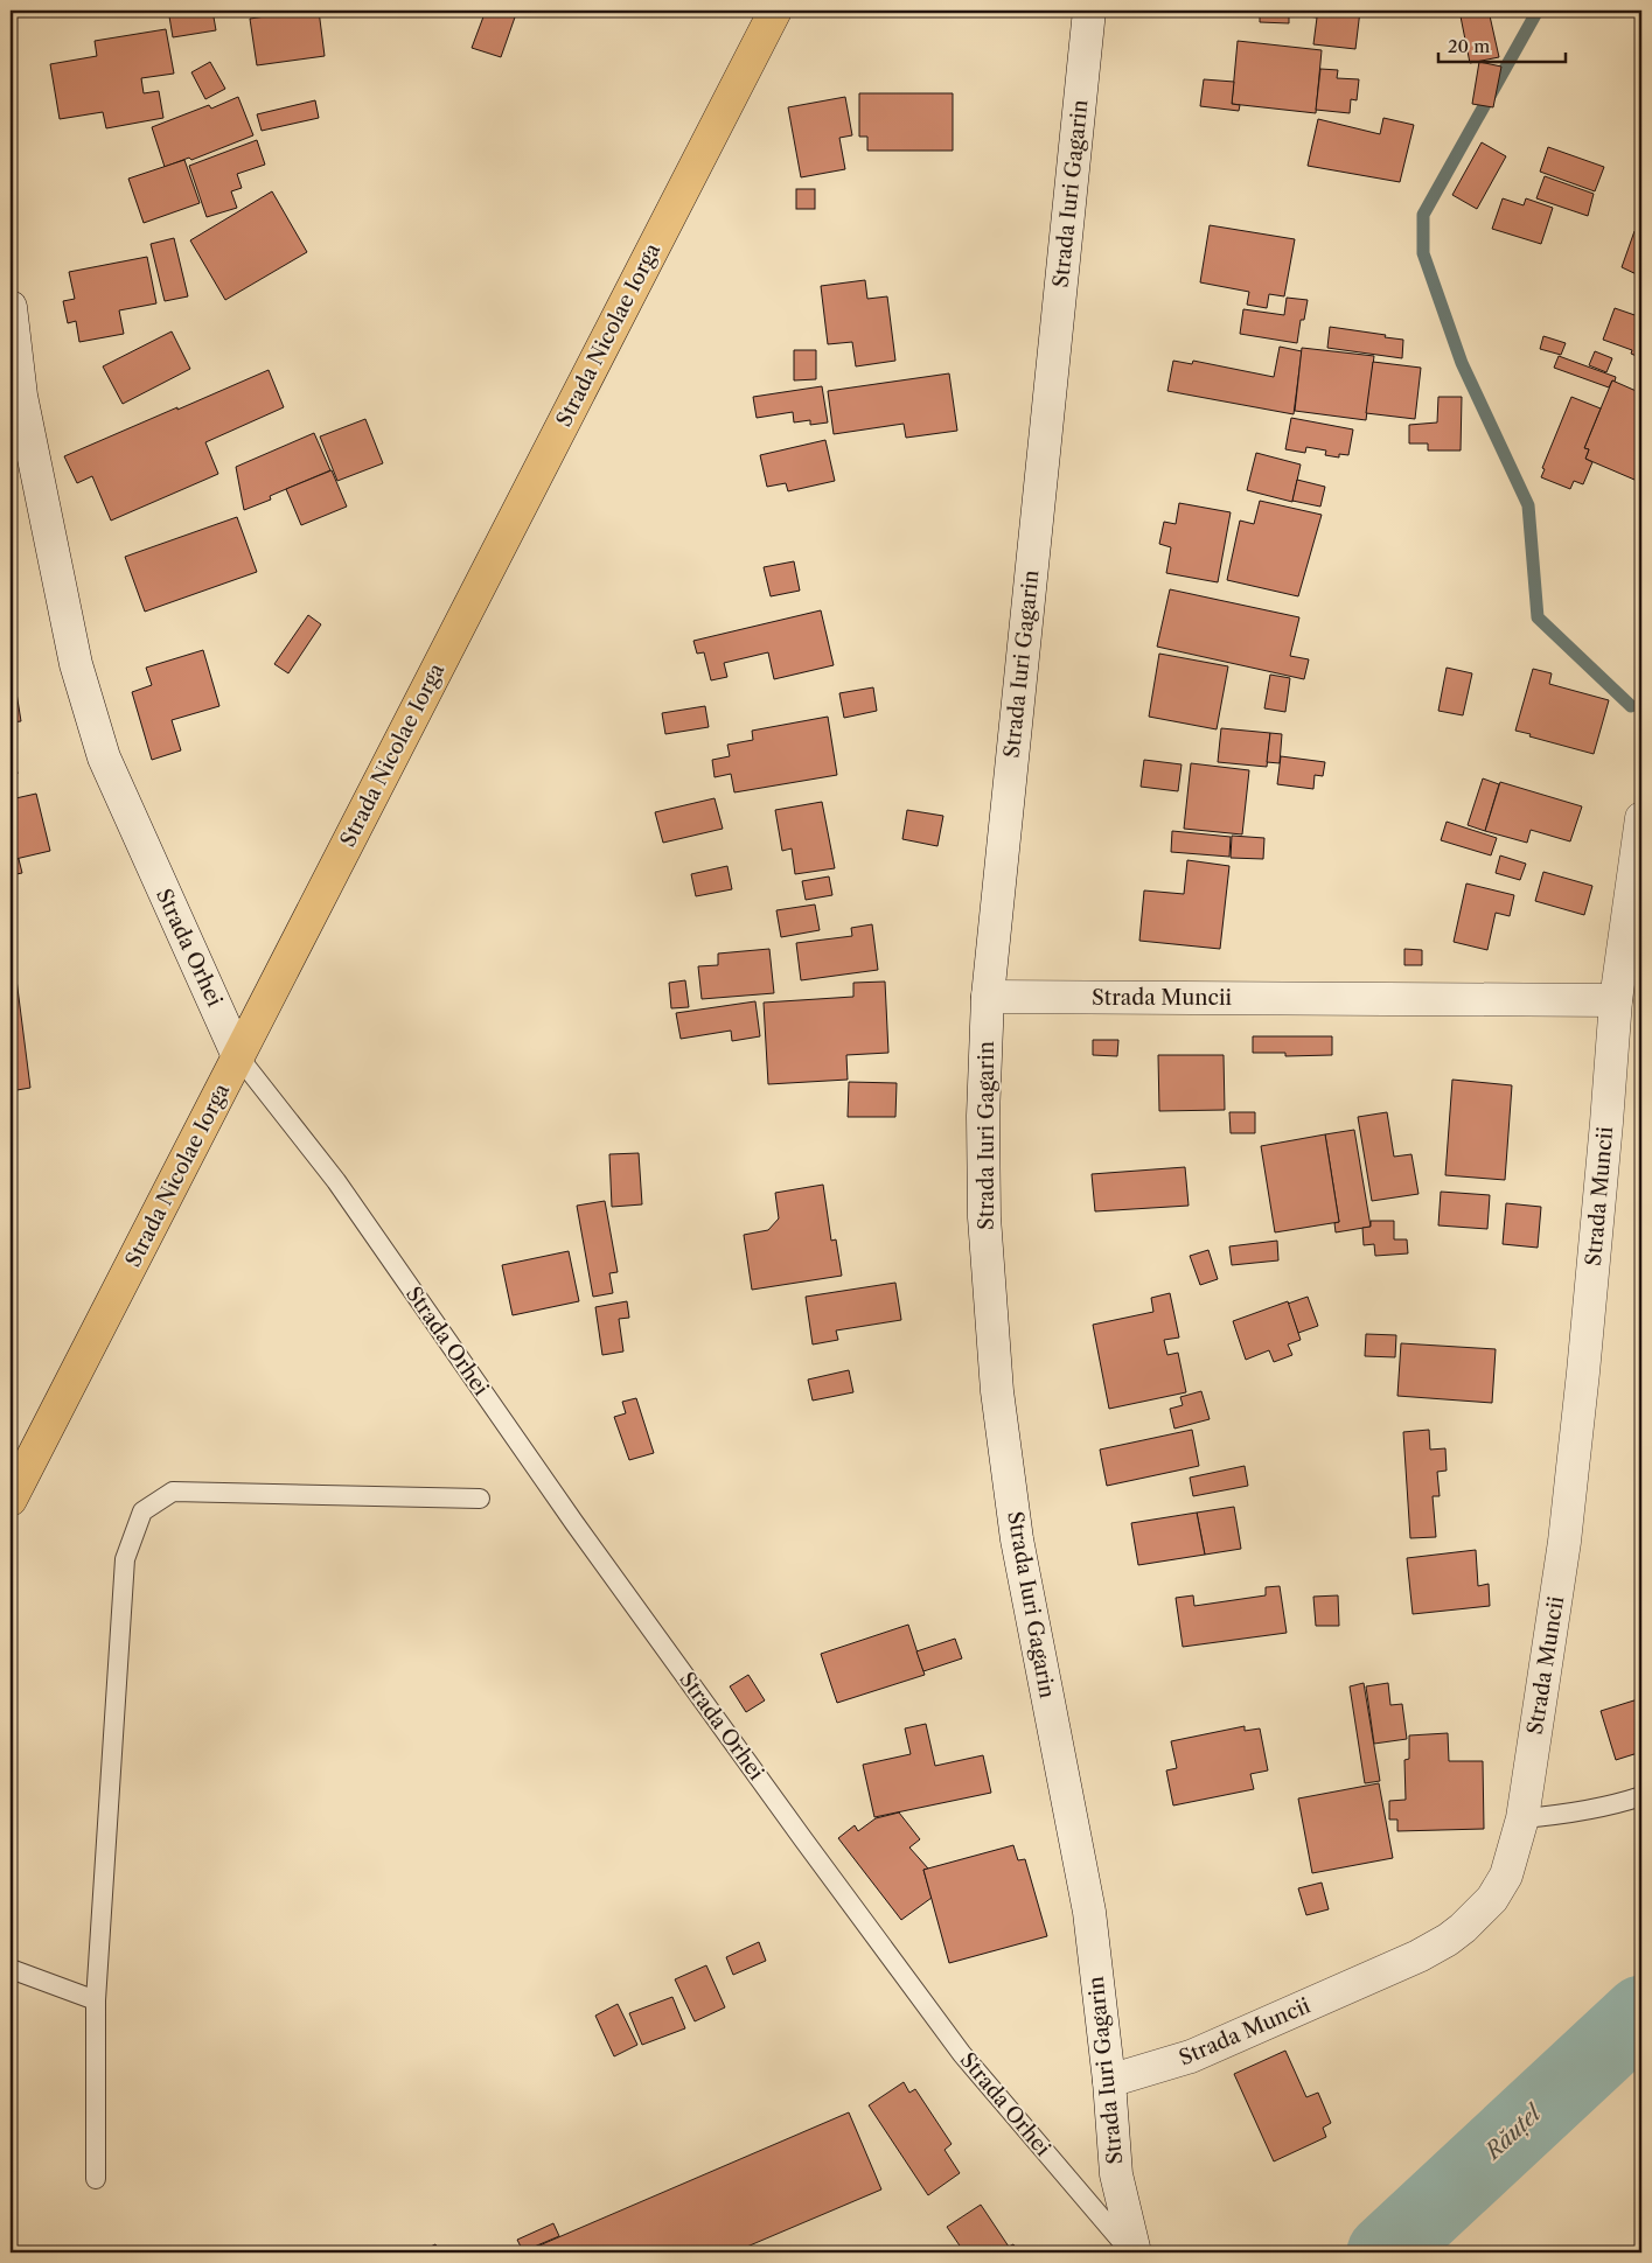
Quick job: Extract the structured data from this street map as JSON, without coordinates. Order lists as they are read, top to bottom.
{
  "streets": {
    "main road": ["Strada Nicolae Iorga"],
    "street": ["Strada Iuri Gagarin", "Strada Orhei", "Strada Muncii"]
  },
  "crossings": [
    ["Strada Iuri Gagarin", "Strada Orhei"],
    ["Strada Iuri Gagarin", "Strada Muncii"],
    ["Strada Nicolae Iorga", "Strada Orhei"]
  ],
  "water": ["Răuțel"],
  "scale_bar": "20 m"
}
